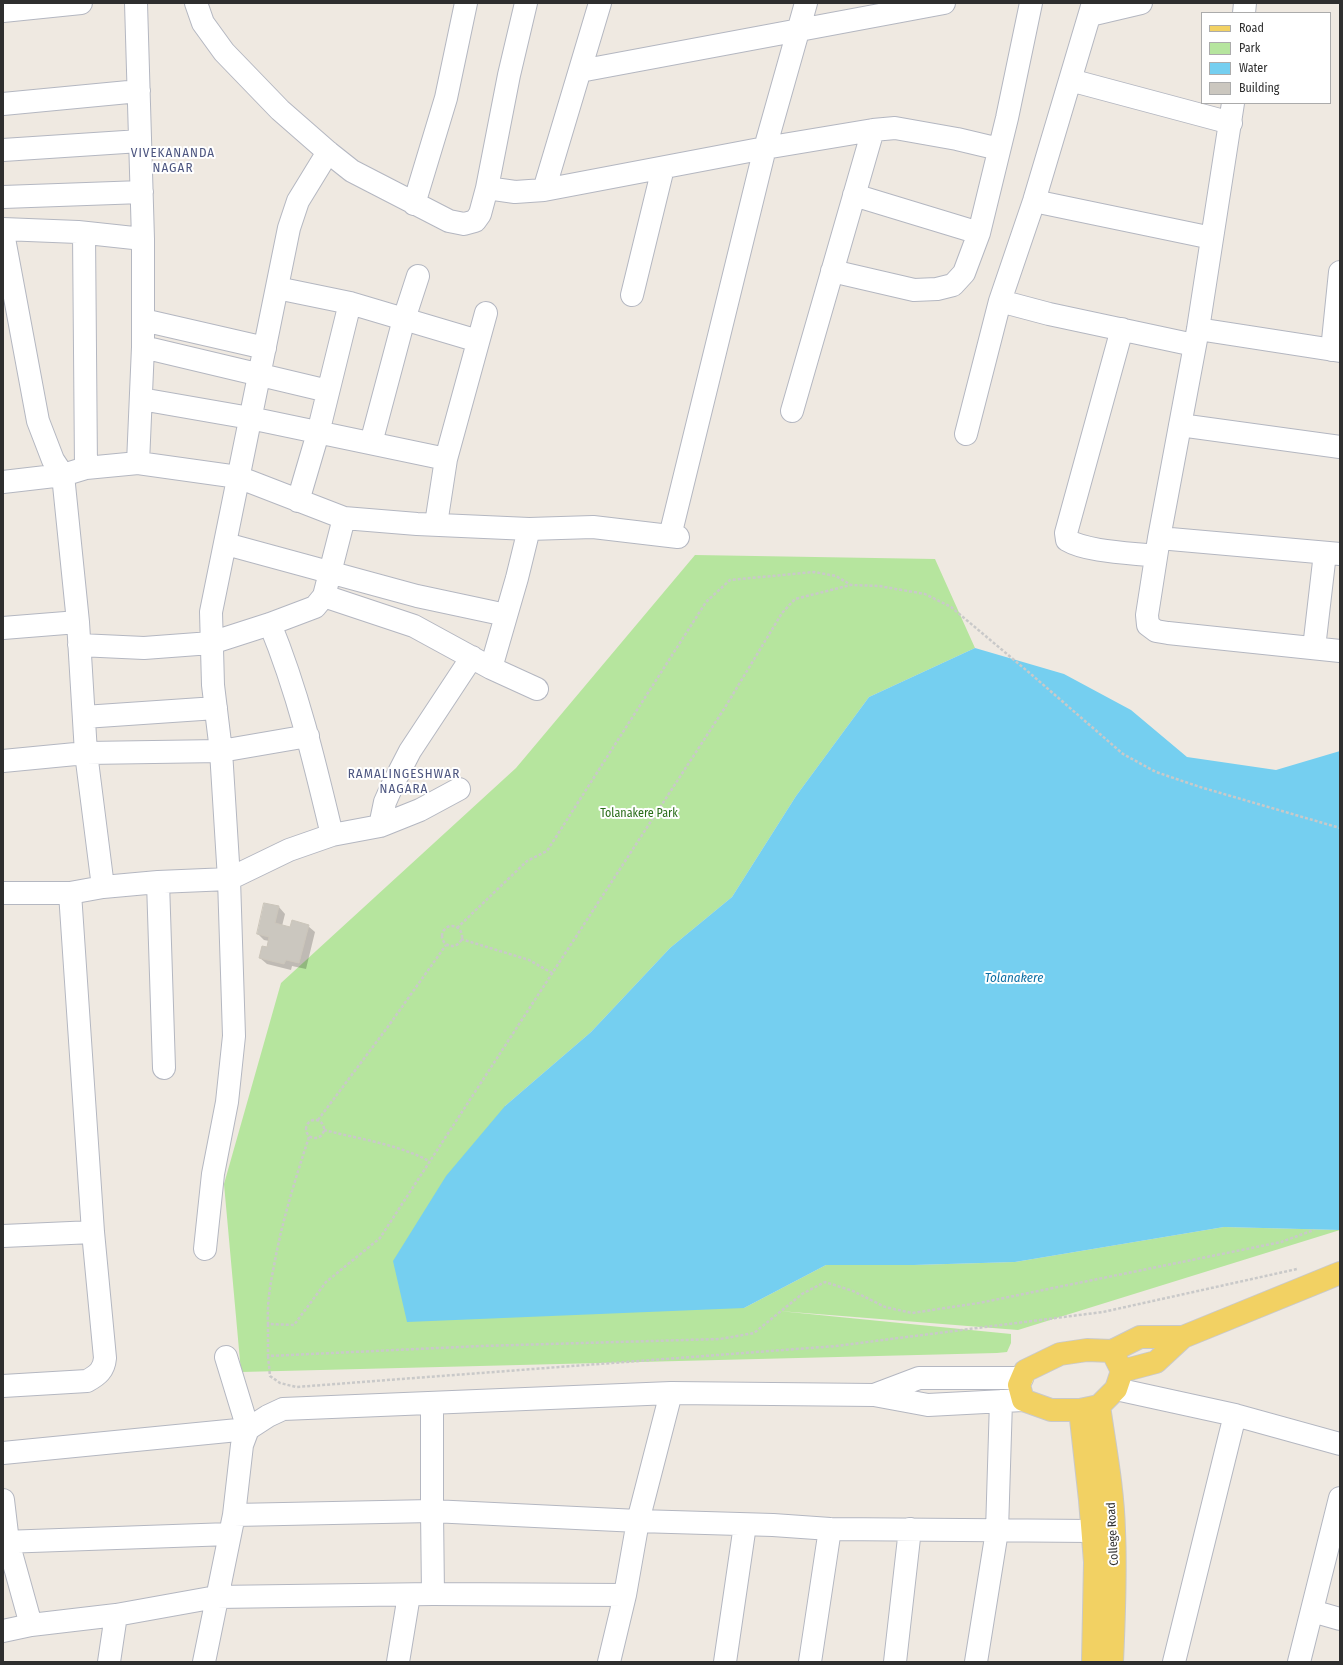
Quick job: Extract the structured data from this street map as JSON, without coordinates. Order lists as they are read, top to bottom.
{
  "streets": {
    "main road": ["College Road"]
  },
  "districts": ["VIVEKANANDA NAGAR", "RAMALINGESHWAR NAGARA"],
  "water": ["Tolanakere"],
  "parks": ["Tolanakere Park"],
  "legend": [
    "Road",
    "Park",
    "Water",
    "Building"
  ]
}
